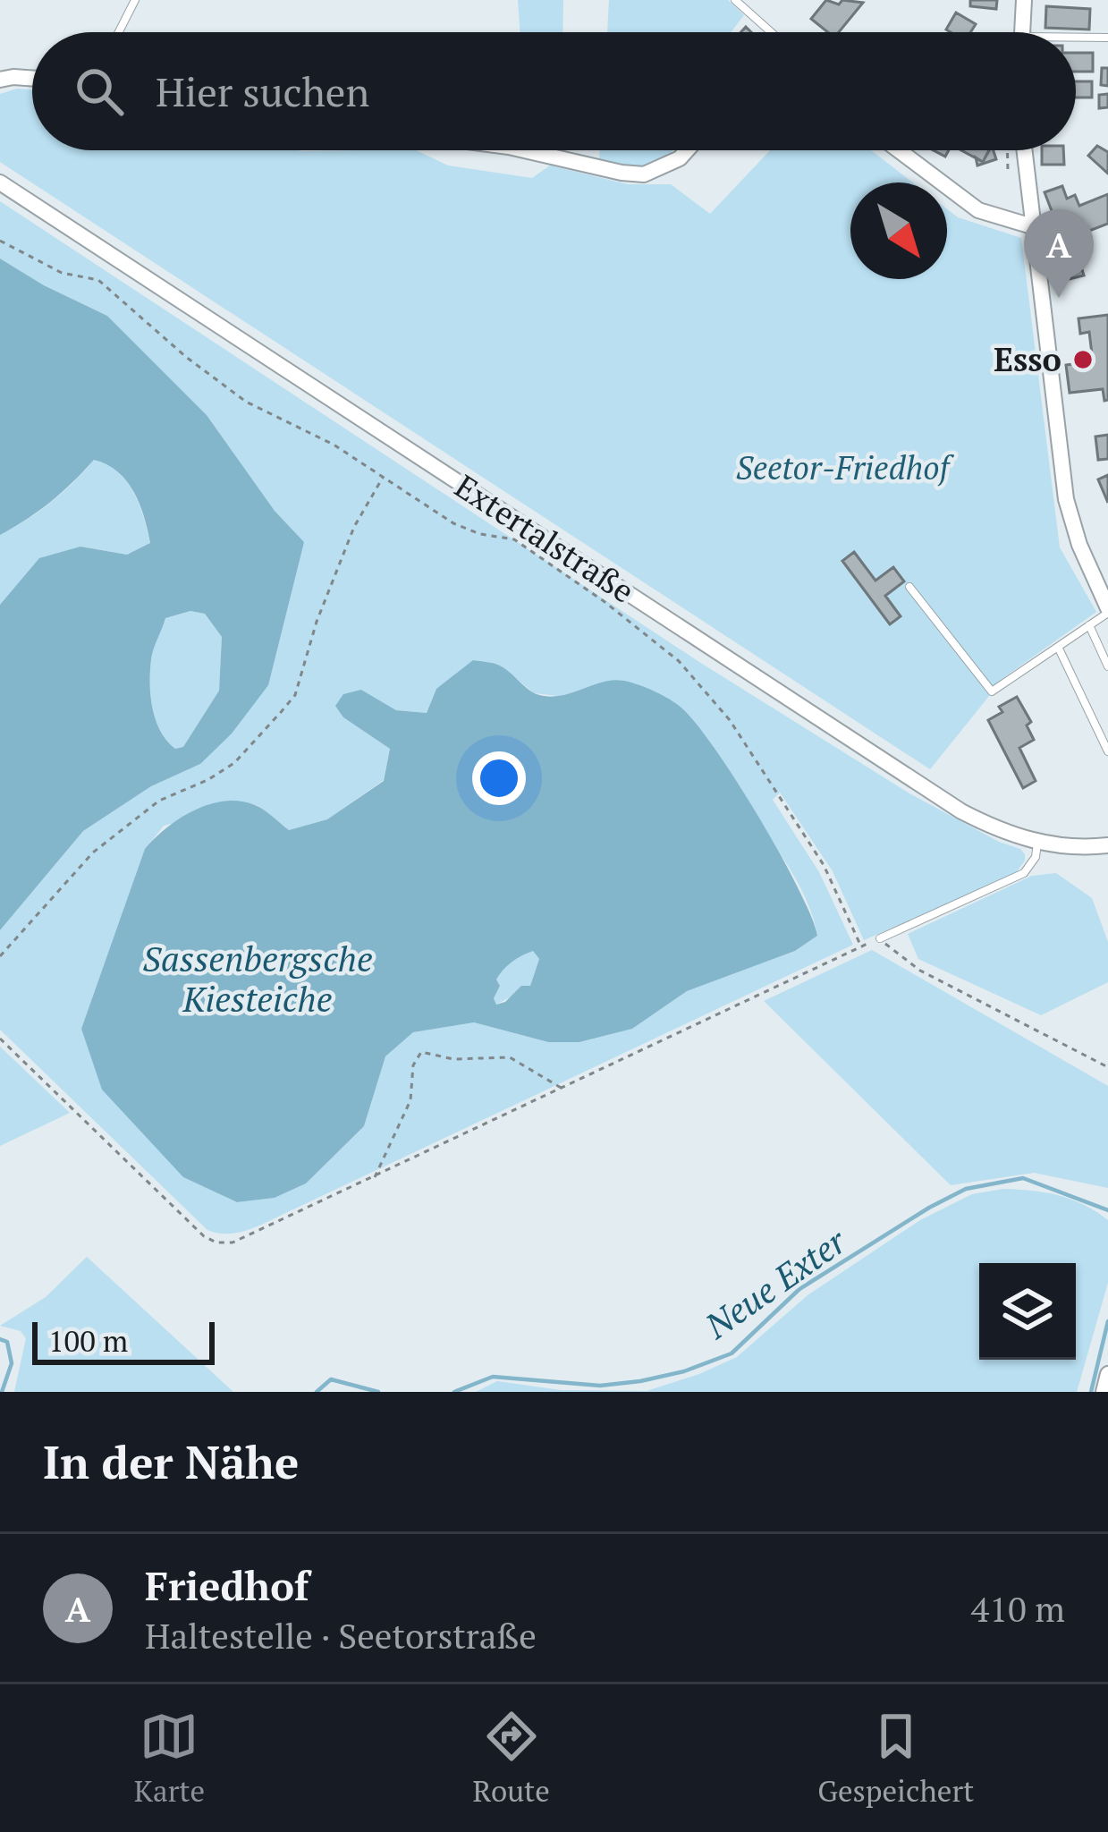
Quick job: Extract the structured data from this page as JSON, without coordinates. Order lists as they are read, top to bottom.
{
  "streets": {
    "street": ["Extertalstraße"]
  },
  "water": ["Sassenbergsche Kiesteiche", "Neue Exter"],
  "parks": ["Seetor-Friedhof"],
  "places": ["Esso"],
  "scale_bar": "100 m",
  "north": "bottom right",
  "page": {
    "search": "Hier suchen",
    "pins": "A",
    "scale": "100 m",
    "heading": "In der Nähe",
    "list": [
      {
        "mark": "A",
        "name": "Friedhof",
        "note": "Haltestelle · Seetorstraße",
        "value": "410 m"
      }
    ],
    "nav": ["Karte", "Route", "Gespeichert"]
  }
}
